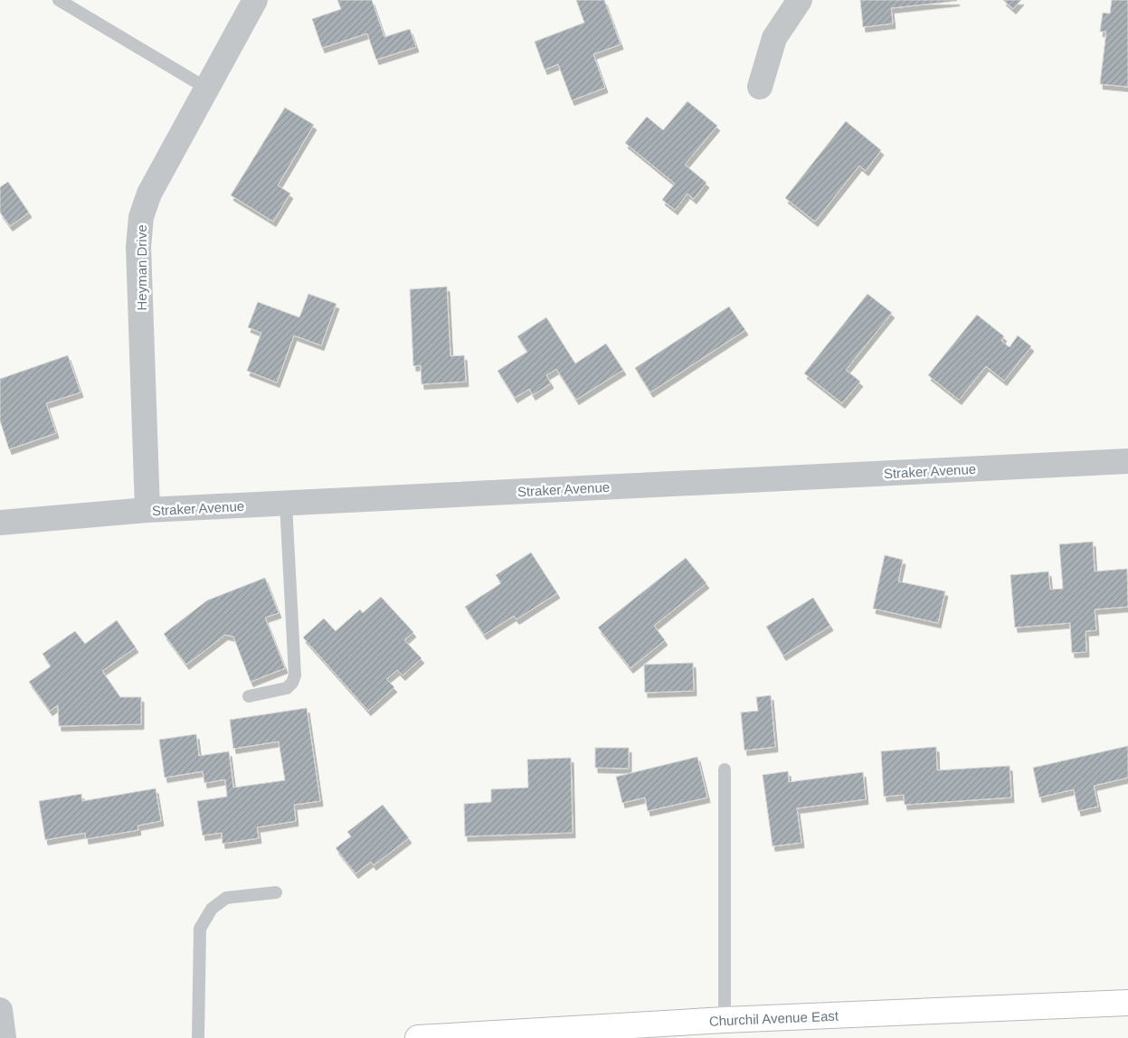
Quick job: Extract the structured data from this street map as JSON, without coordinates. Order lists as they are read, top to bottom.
{
  "streets": {
    "main road": ["Churchil Avenue East"],
    "street": ["Heyman Drive", "Straker Avenue"]
  },
  "crossings": [
    ["Heyman Drive", "Straker Avenue"]
  ]
}
